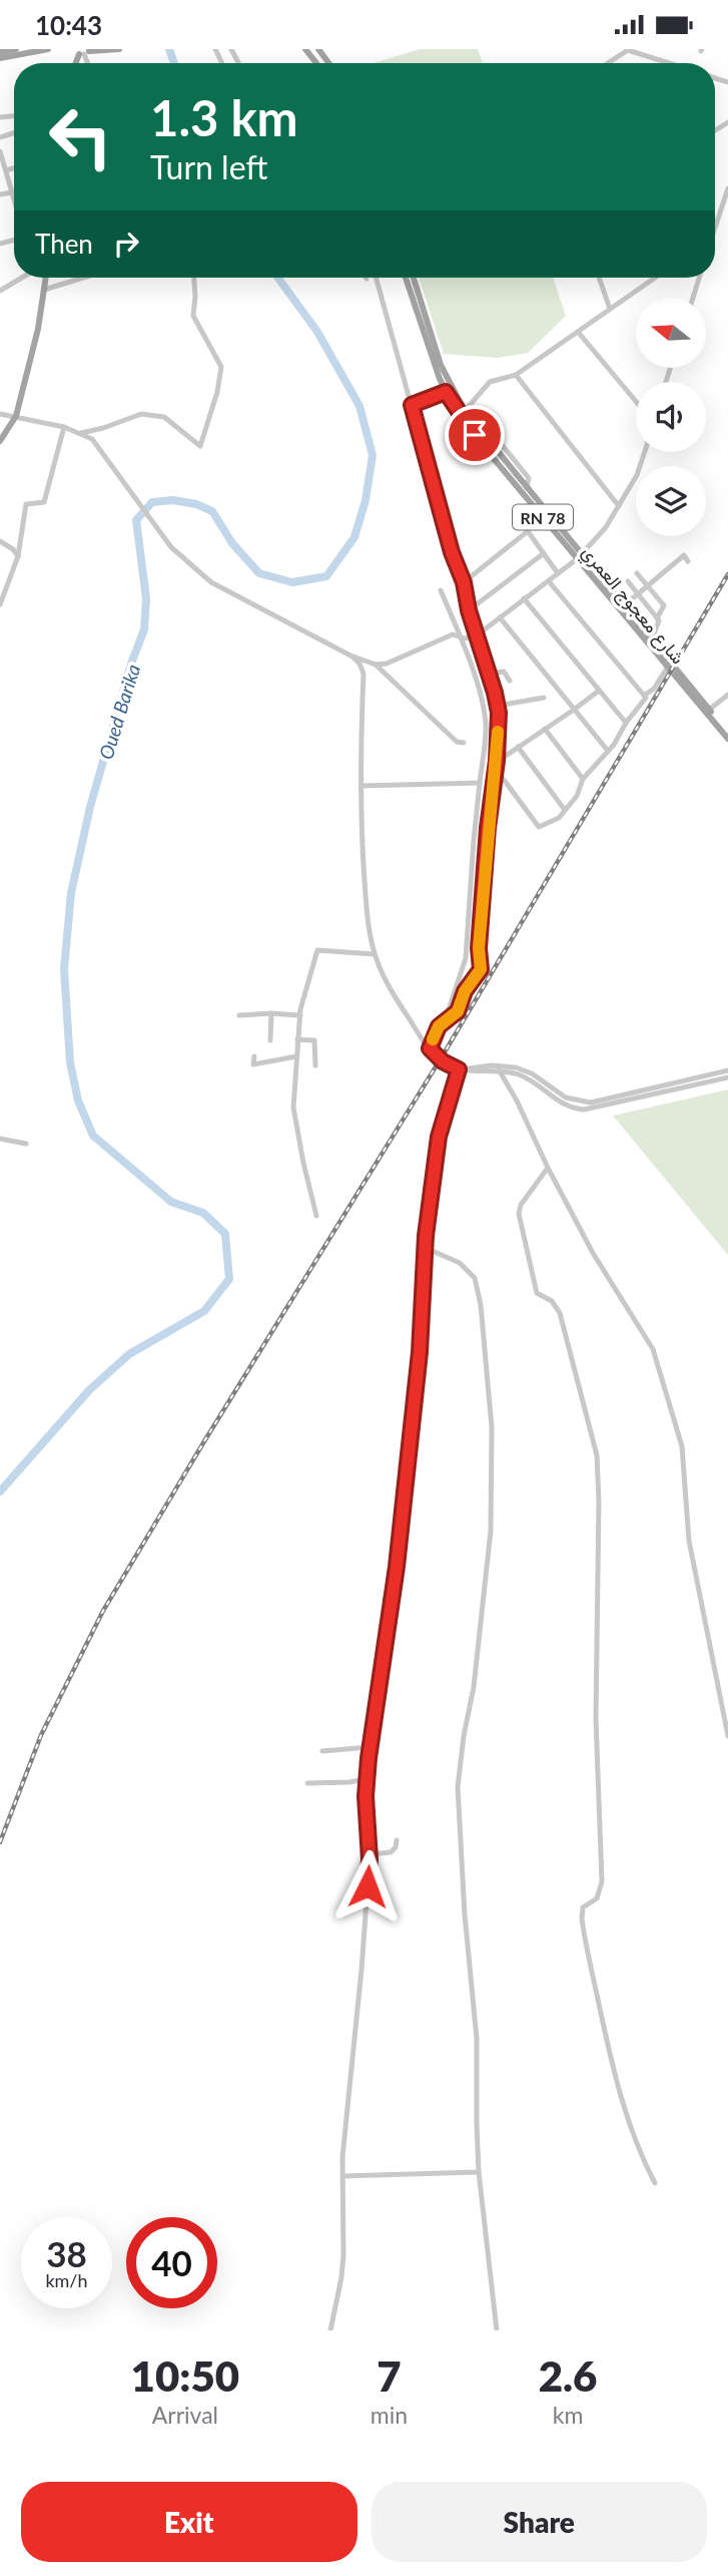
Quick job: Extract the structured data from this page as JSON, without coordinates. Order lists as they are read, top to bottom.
{
  "streets": {
    "main road": ["RN 78", "شارع معجوج العمري"]
  },
  "water": ["Oued Barika"],
  "north": "left",
  "page": {
    "status": "10:43",
    "turn": ["1.3 km", "Turn left"],
    "then": "Then",
    "speed": "38 km/h",
    "limit": "40",
    "eta": [
      "10:50",
      "Arrival",
      "7",
      "min",
      "2.6",
      "km"
    ],
    "buttons": ["Exit", "Share"]
  }
}
